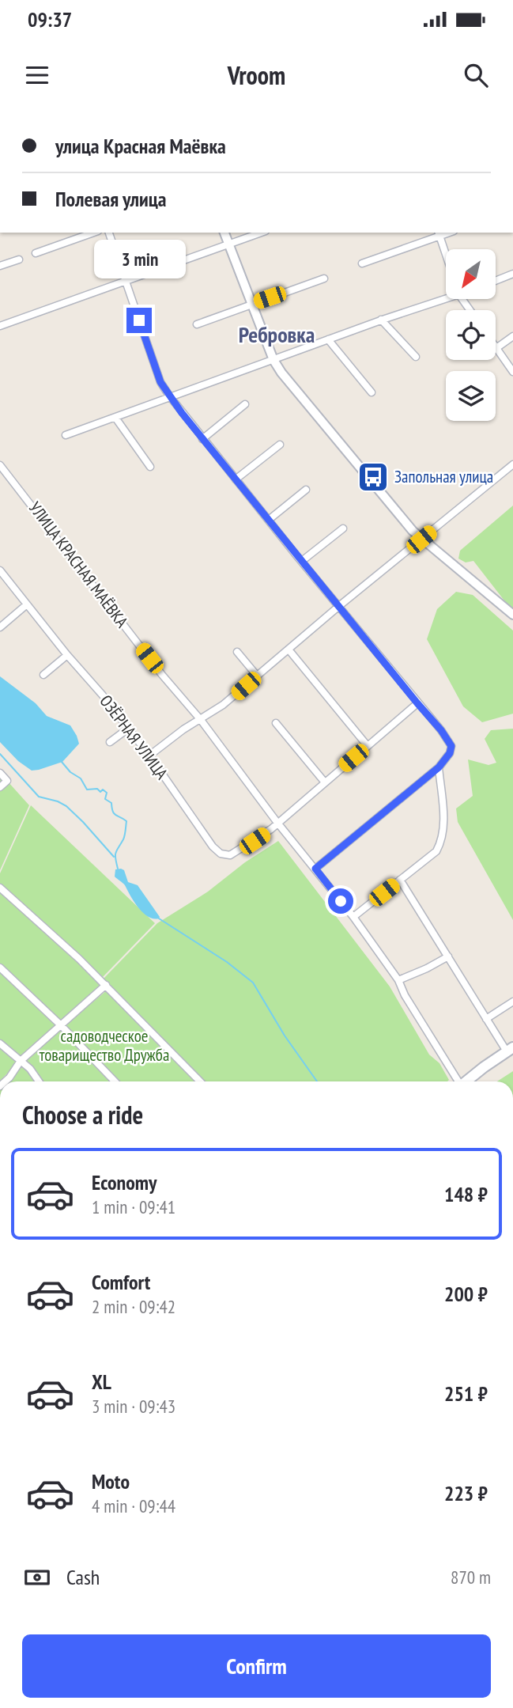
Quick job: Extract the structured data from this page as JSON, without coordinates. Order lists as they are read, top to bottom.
{
  "streets": {
    "street": ["УЛИЦА КРАСНАЯ МАЁВКА", "ОЗЁРНАЯ УЛИЦА"]
  },
  "crossings": [
    ["УЛИЦА КРАСНАЯ МАЁВКА", "ОЗЁРНАЯ УЛИЦА"]
  ],
  "districts": ["Ребровка"],
  "parks": ["садоводческое товарищество Дружба"],
  "places": {
    "bus stop": ["Запольная улица"]
  },
  "north": "bottom left",
  "page": {
    "status": "09:37",
    "header": "Vroom",
    "banner": ["улица Красная Маёвка", "Полевая улица"],
    "bubble": "3 min",
    "heading": "Choose a ride",
    "list": [
      {
        "name": "Economy",
        "note": "1 min · 09:41",
        "value": "148 ₽"
      },
      {
        "name": "Comfort",
        "note": "2 min · 09:42",
        "value": "200 ₽"
      },
      {
        "name": "XL",
        "note": "3 min · 09:43",
        "value": "251 ₽"
      },
      {
        "name": "Moto",
        "note": "4 min · 09:44",
        "value": "223 ₽"
      }
    ],
    "pay": ["Cash", "870 m"],
    "buttons": "Confirm"
  }
}
